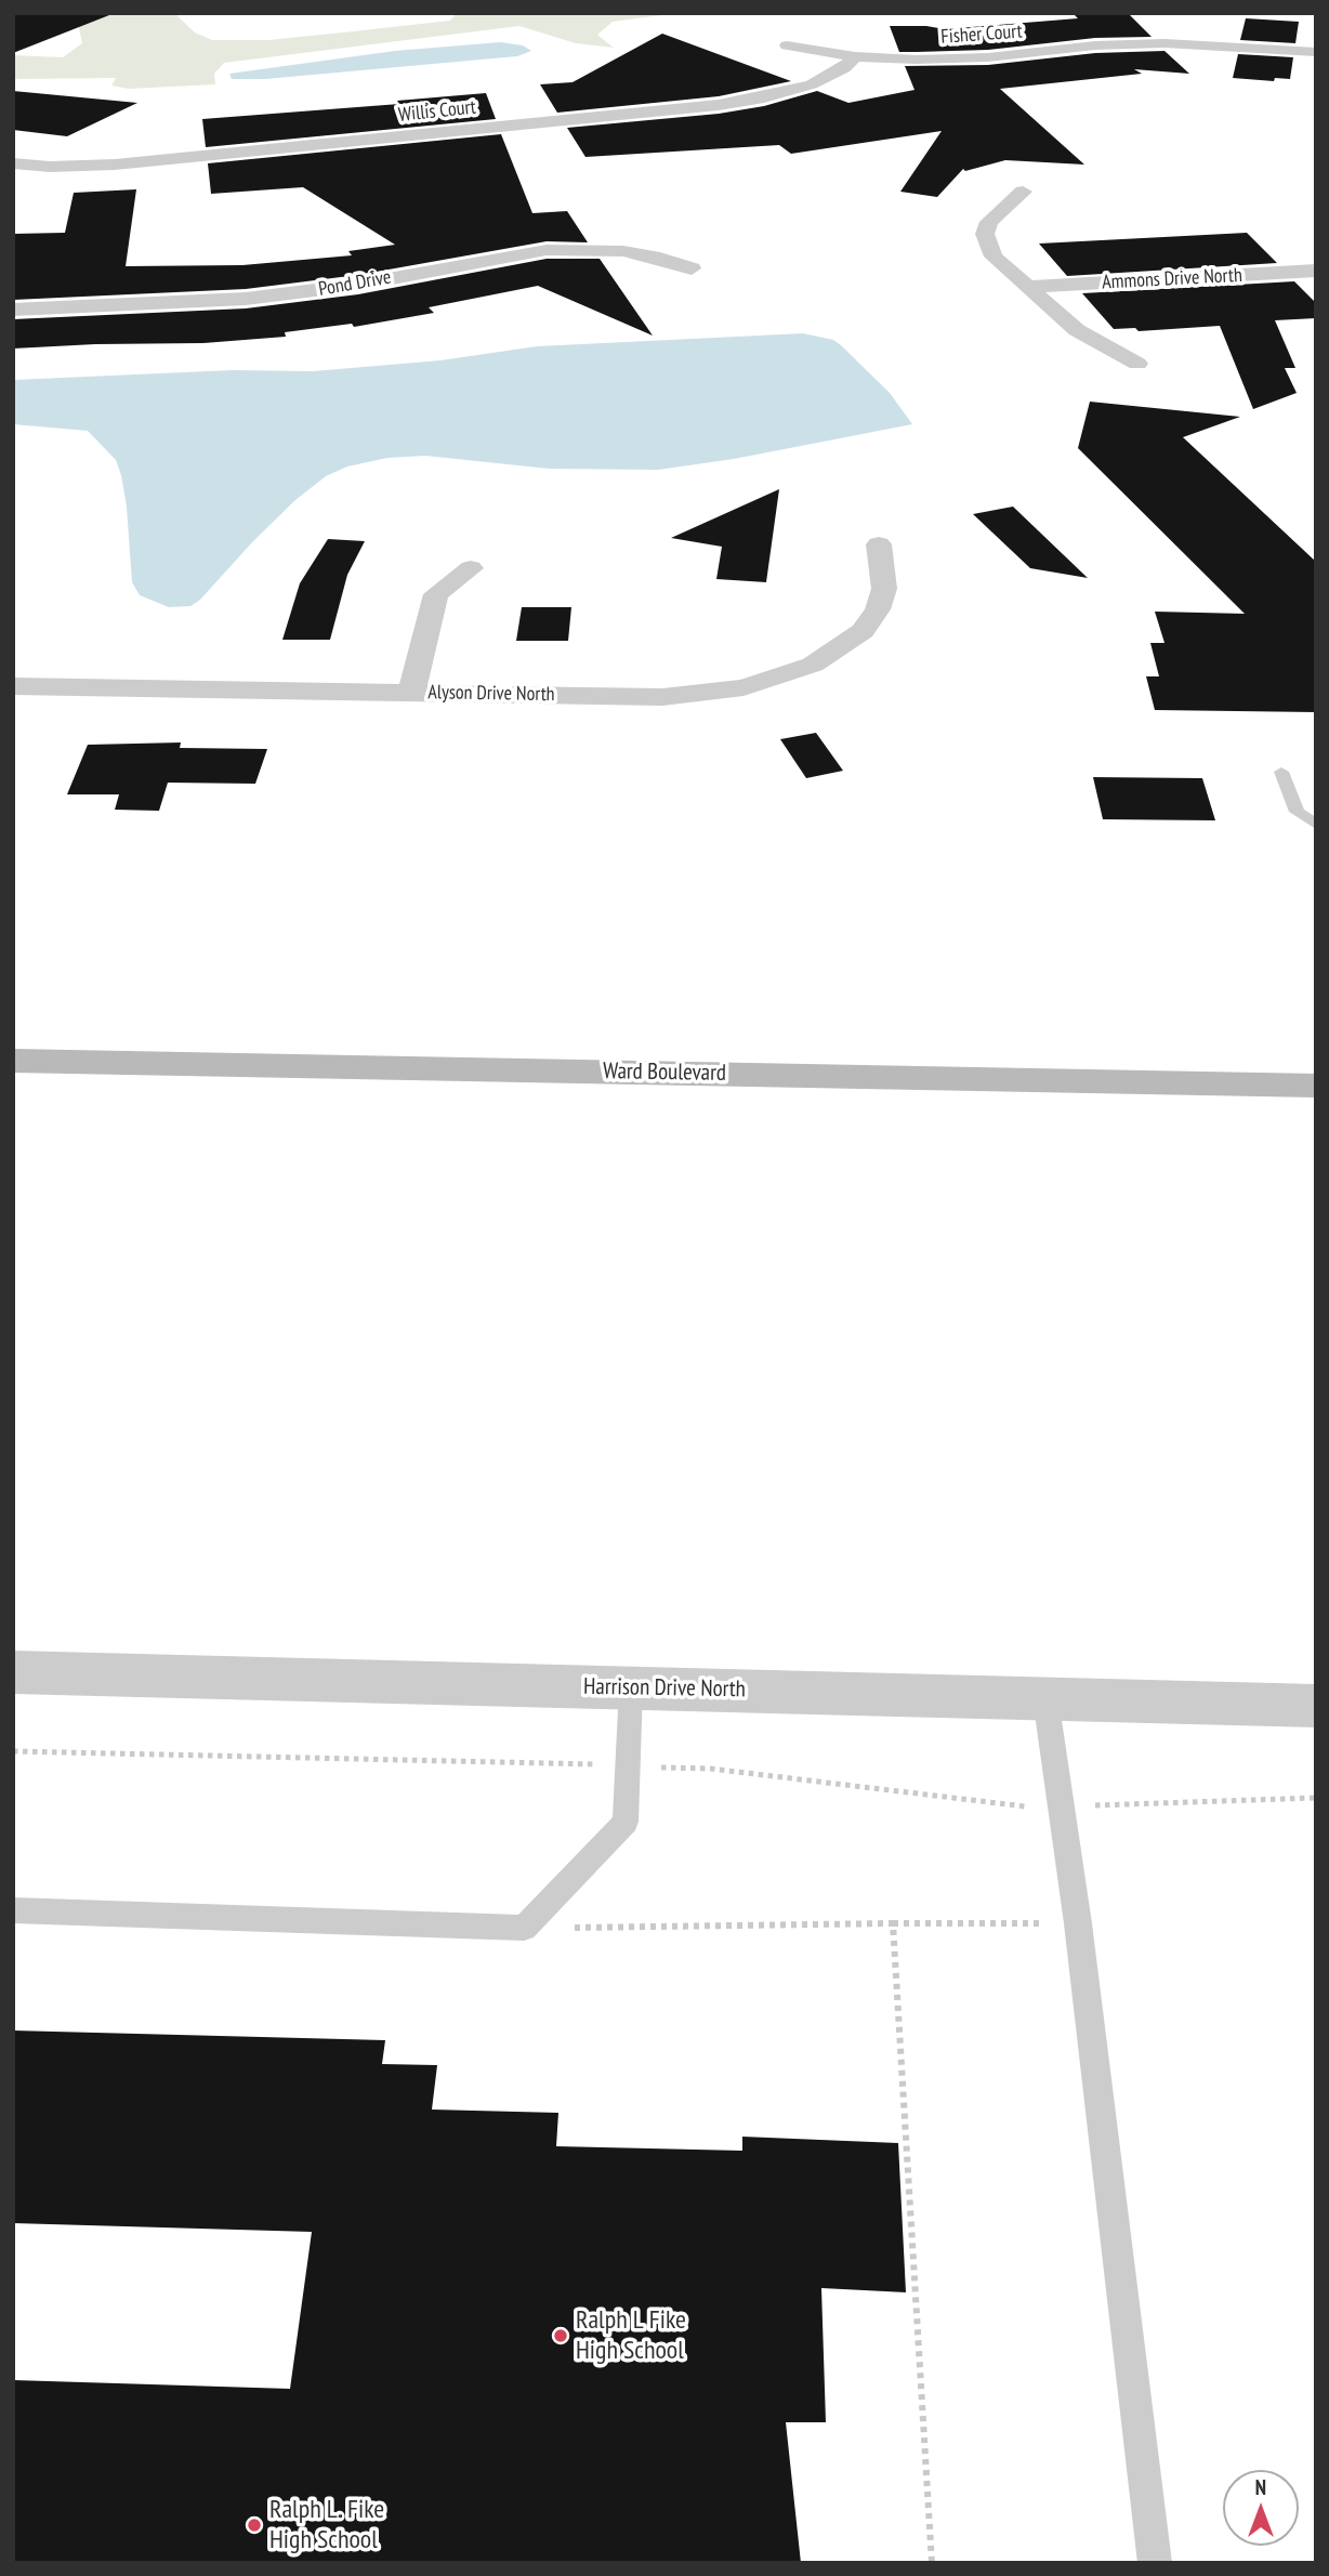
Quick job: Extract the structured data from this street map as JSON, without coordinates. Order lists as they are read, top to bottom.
{
  "streets": {
    "main road": ["Ward Boulevard"],
    "street": [
      "Fisher Court",
      "Willis Court",
      "Ammons Drive North",
      "Pond Drive",
      "Alyson Drive North",
      "Harrison Drive North"
    ]
  },
  "crossings": [
    ["Fisher Court", "Willis Court"]
  ],
  "places": ["Ralph L Fike High School", "Ralph L. Fike High School"],
  "north": "top"
}
